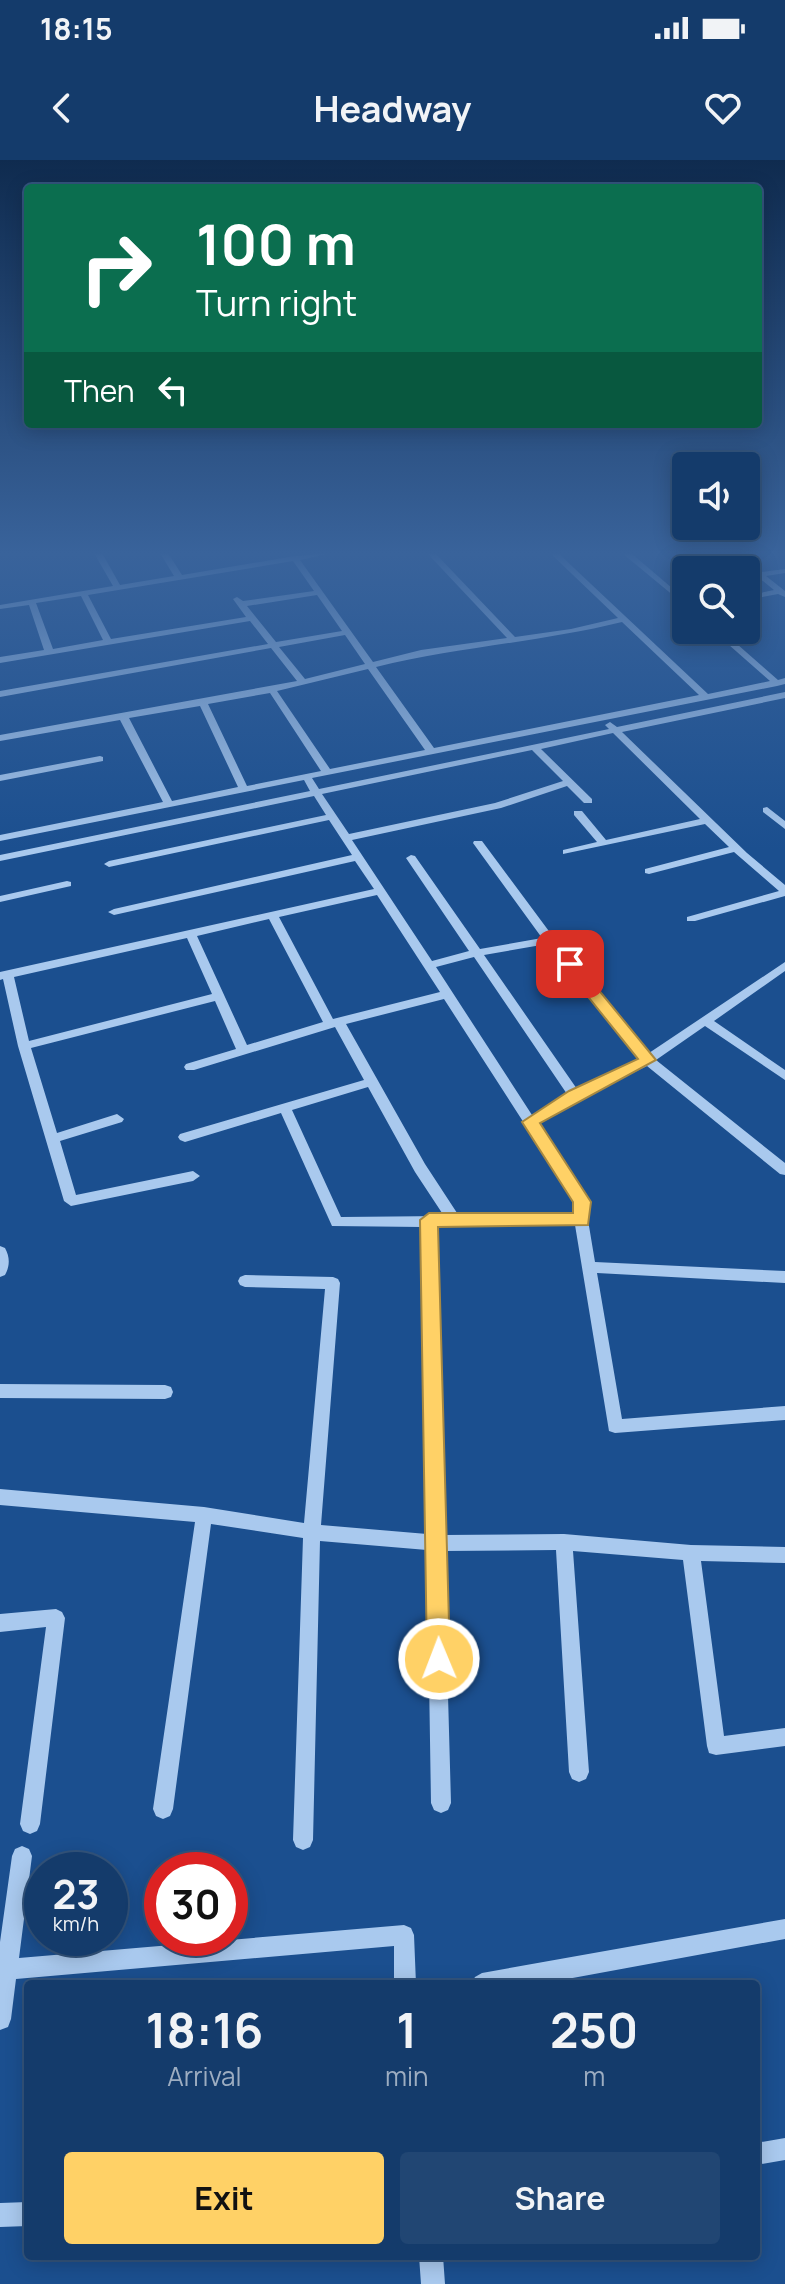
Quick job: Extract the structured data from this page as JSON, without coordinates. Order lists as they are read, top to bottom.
{
  "page": {
    "status": "18:15",
    "header": "Headway",
    "turn": ["100 m", "Turn right"],
    "then": "Then",
    "speed": "23 km/h",
    "limit": "30",
    "eta": [
      "18:16",
      "Arrival",
      "1",
      "min",
      "250",
      "m"
    ],
    "buttons": ["Exit", "Share"]
  }
}
